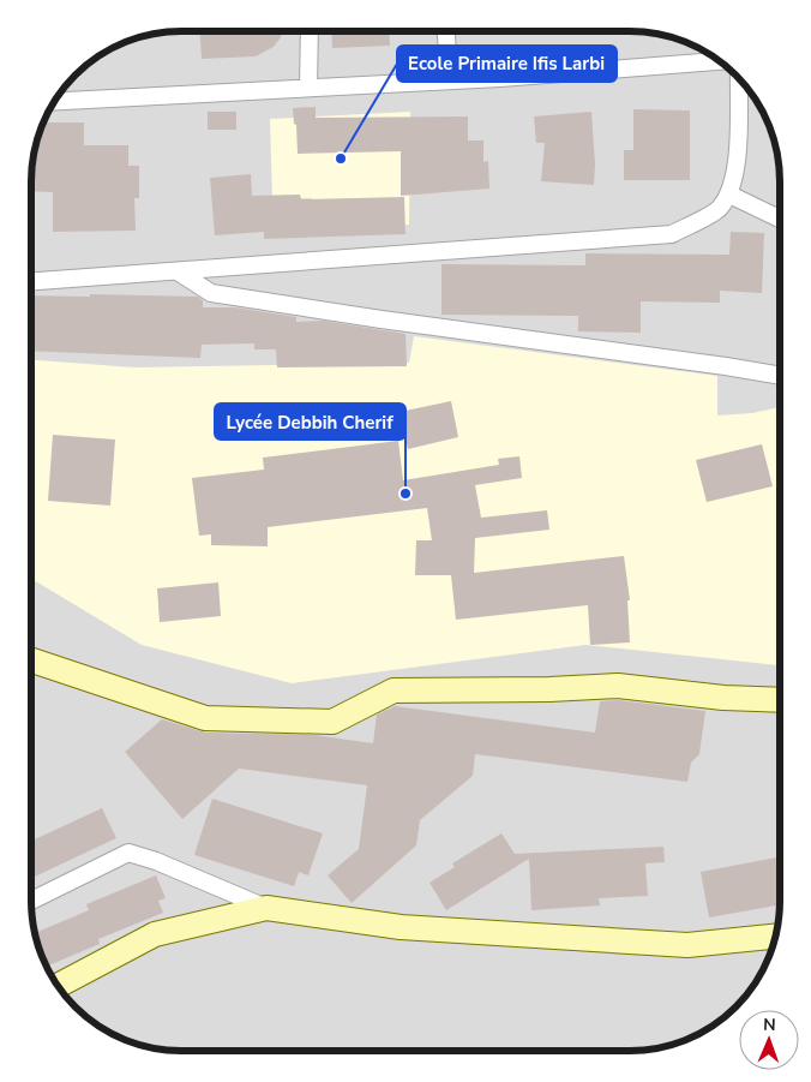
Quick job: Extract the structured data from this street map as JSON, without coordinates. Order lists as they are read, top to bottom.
{
  "places": ["Ecole Primaire Ifis Larbi", "Lycée Debbih Cherif"],
  "north": "top"
}
